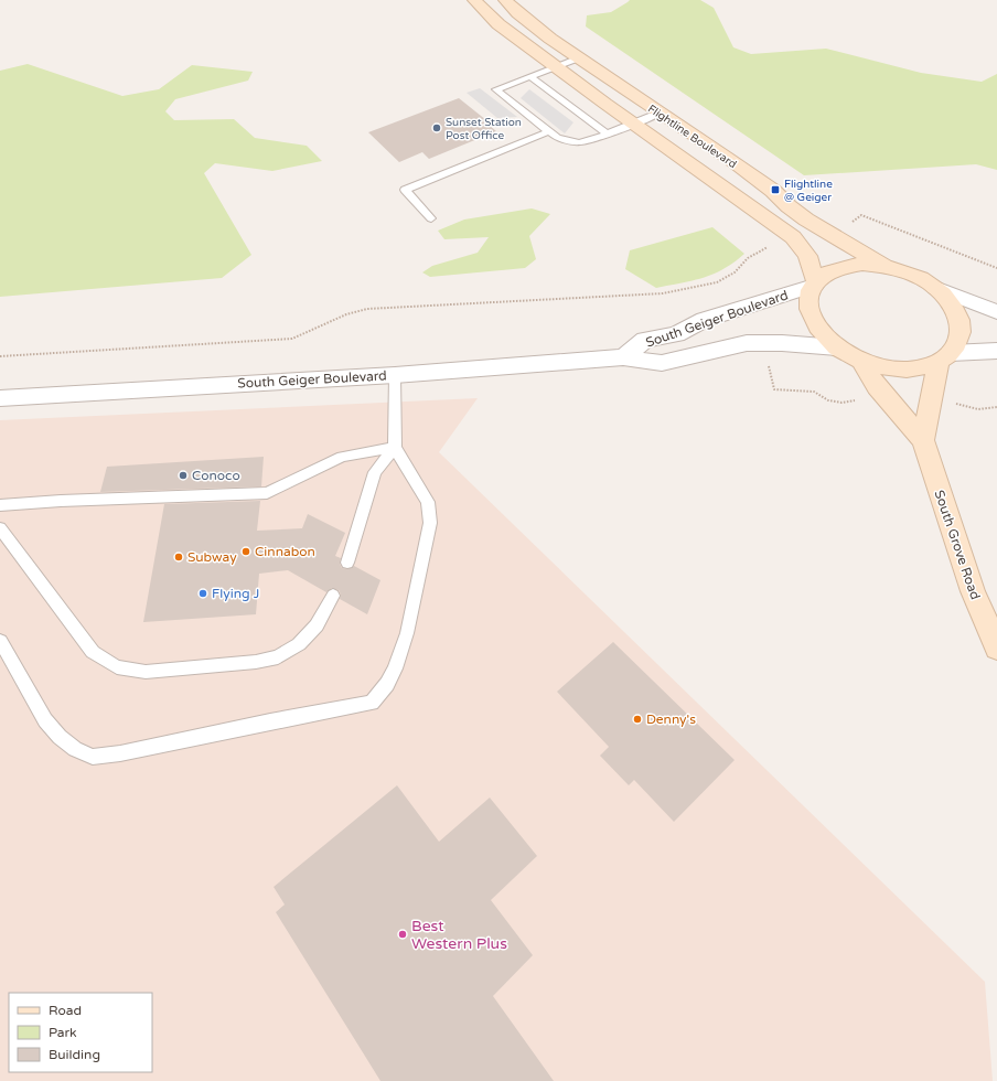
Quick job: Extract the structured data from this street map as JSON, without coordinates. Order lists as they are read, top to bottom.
{
  "streets": {
    "main road": ["Flightline Boulevard", "South Grove Road"],
    "street": ["South Geiger Boulevard"]
  },
  "crossings": [
    ["Flightline Boulevard", "South Geiger Boulevard"],
    ["Flightline Boulevard", "South Grove Road"],
    ["South Geiger Boulevard", "South Grove Road"]
  ],
  "places": {
    "other": [
      "Sunset Station Post Office",
      "Conoco",
      "Cinnabon",
      "Subway",
      "Flying J",
      "Denny's",
      "Best Western Plus"
    ],
    "transit": ["Flightline @ Geiger"]
  },
  "legend": ["Road", "Park", "Building"]
}
